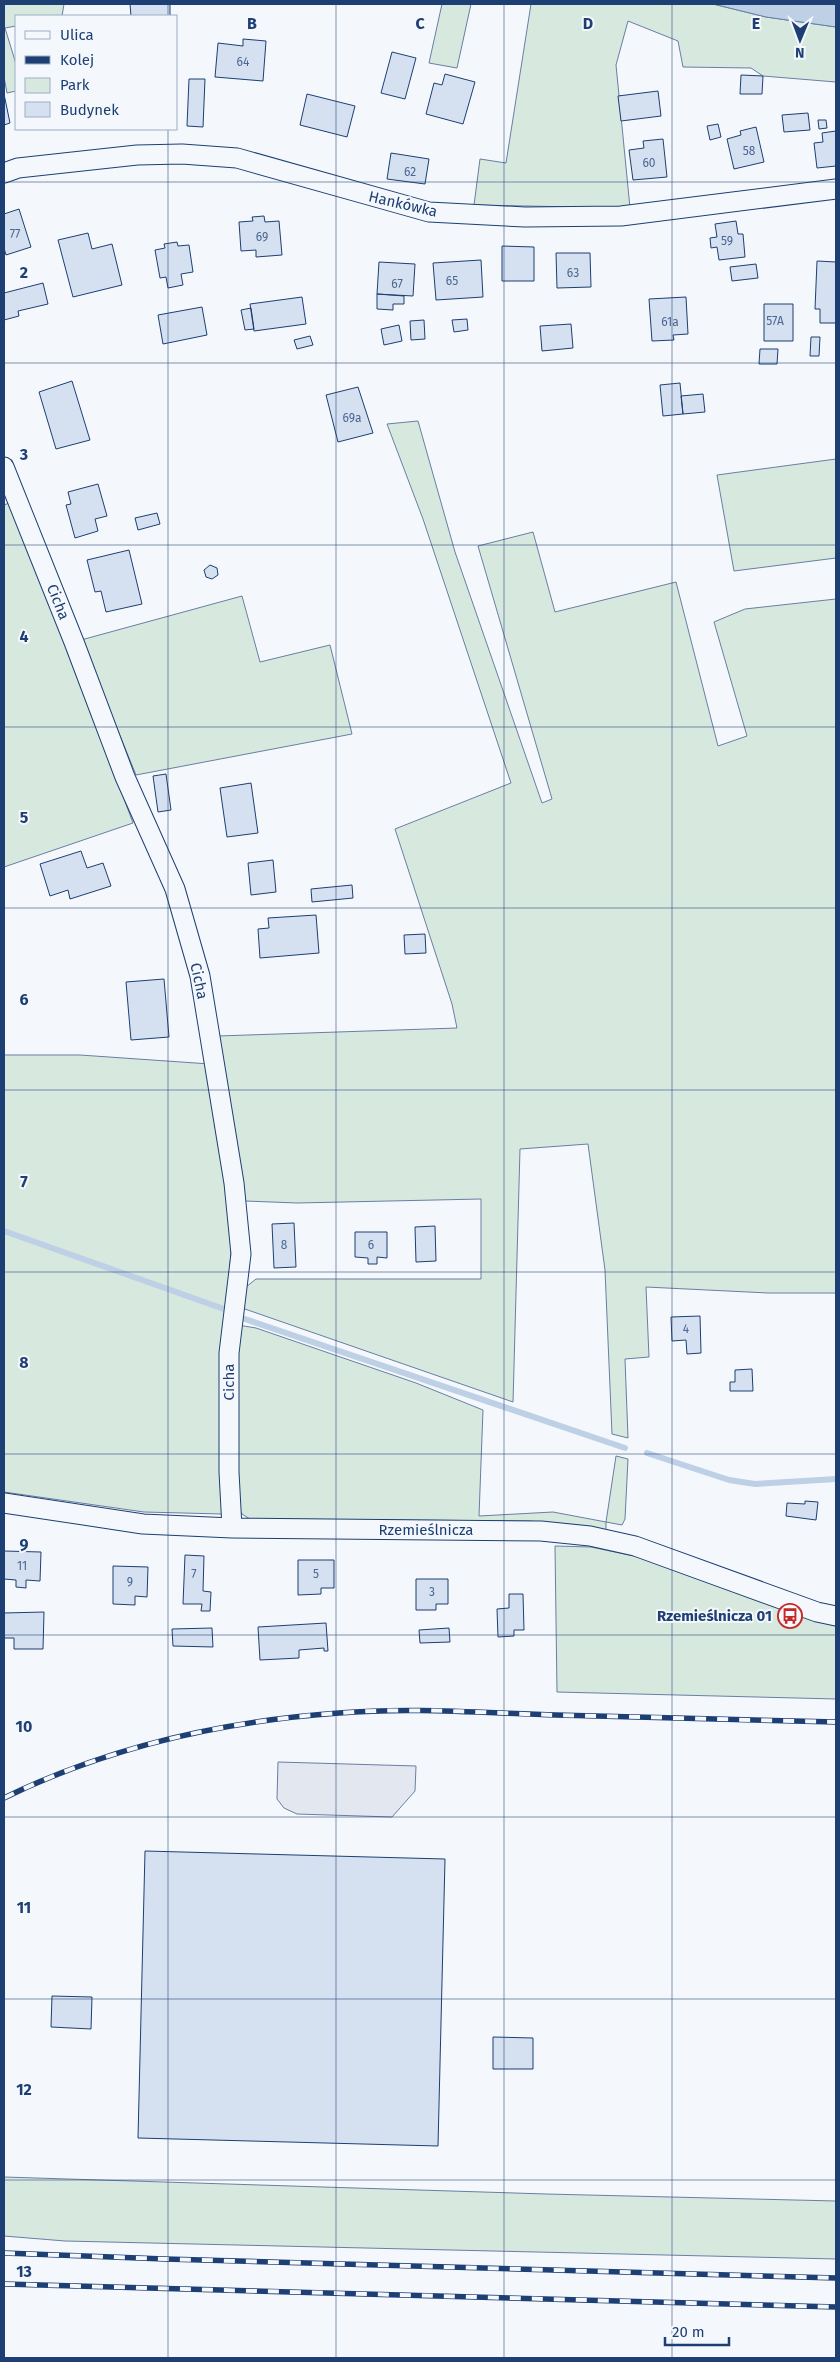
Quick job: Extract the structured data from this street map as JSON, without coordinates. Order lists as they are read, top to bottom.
{
  "streets": {
    "street": ["Hankówka", "Cicha", "Rzemieślnicza"]
  },
  "crossings": [
    ["Cicha", "Rzemieślnicza"]
  ],
  "places": {
    "bus stop": ["Rzemieślnicza 01"]
  },
  "house_numbers": [
    "64",
    "58",
    "60",
    "62",
    "77",
    "69",
    "59",
    "63",
    "65",
    "67",
    "57A",
    "61a",
    "69a",
    "8",
    "6",
    "4",
    "11",
    "7",
    "5",
    "9",
    "3"
  ],
  "legend": [
    "Ulica",
    "Kolej",
    "Park",
    "Budynek"
  ],
  "scale_bar": "20 m",
  "north": "bottom",
  "grid": {
    "columns": [
      "B",
      "C",
      "D",
      "E"
    ],
    "rows": [
      "2",
      "3",
      "4",
      "5",
      "6",
      "7",
      "8",
      "9",
      "10",
      "11",
      "12",
      "13"
    ]
  }
}
